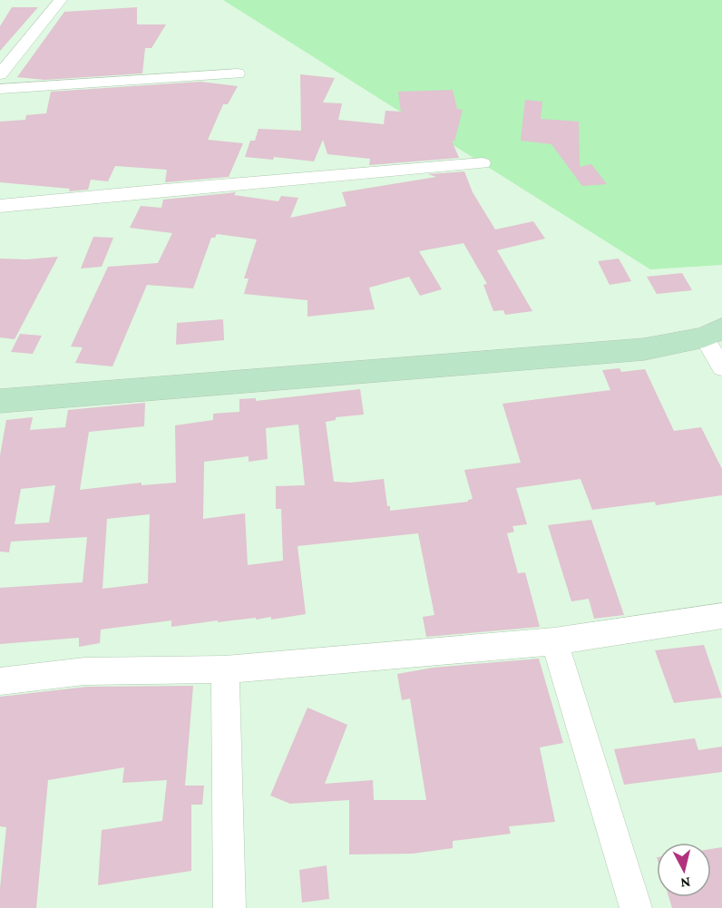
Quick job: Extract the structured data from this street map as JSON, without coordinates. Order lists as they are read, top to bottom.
{
  "north": "bottom"
}
